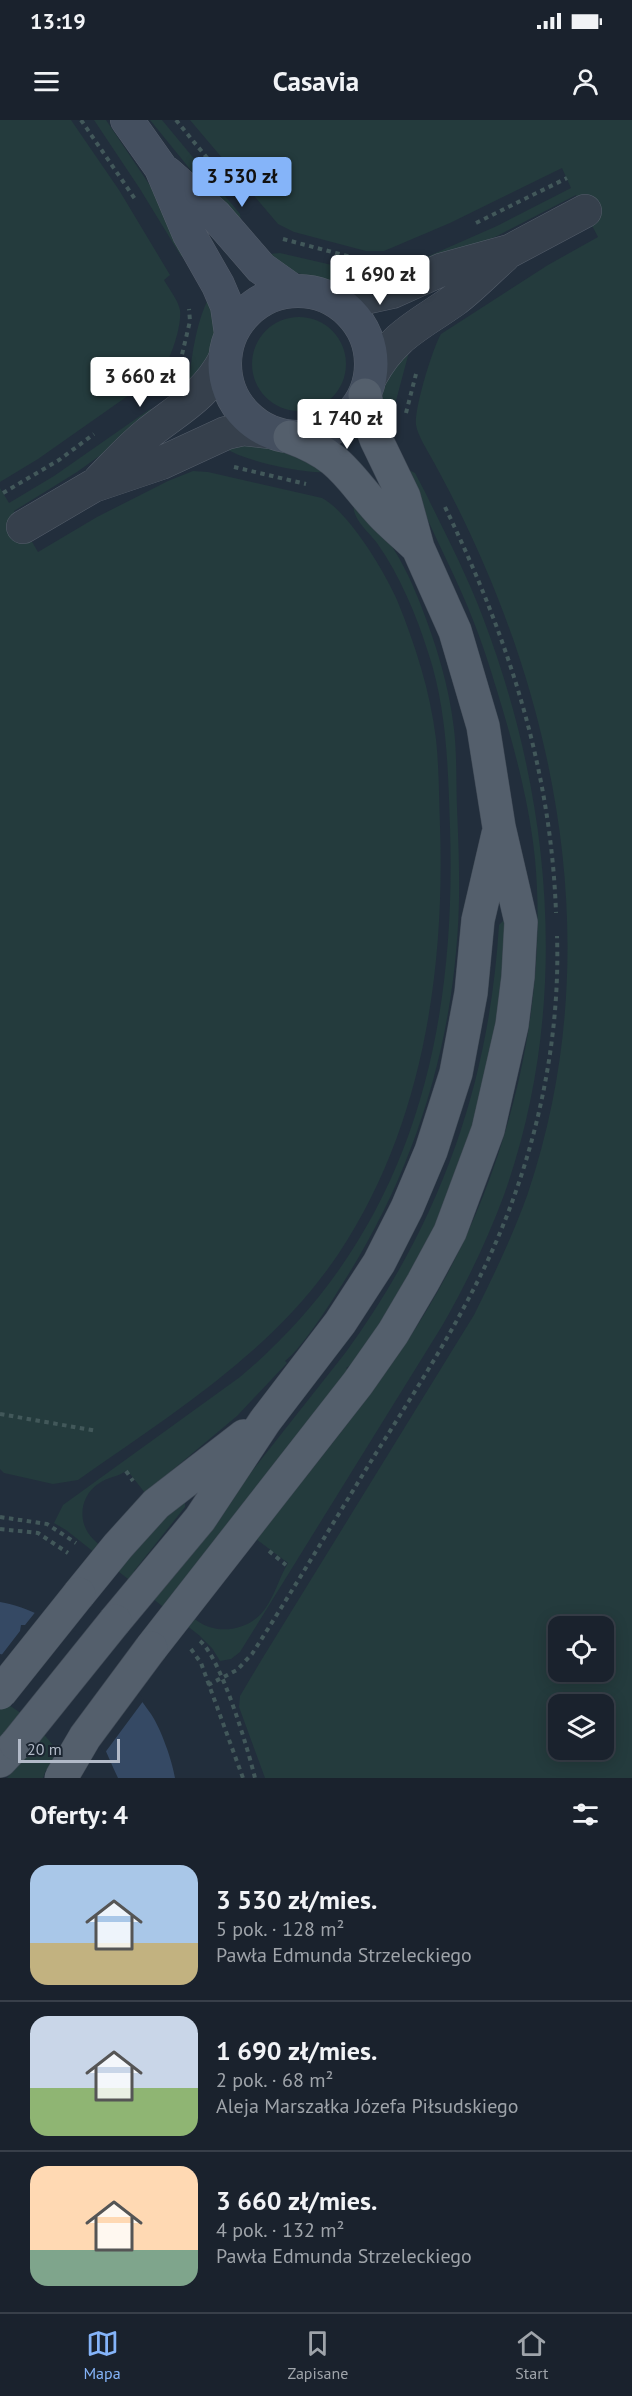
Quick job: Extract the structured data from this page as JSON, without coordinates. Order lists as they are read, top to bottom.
{
  "scale_bar": "20 m",
  "page": {
    "status": "13:19",
    "header": "Casavia",
    "price": [
      "3 530 zł",
      "1 690 zł",
      "3 660 zł",
      "1 740 zł"
    ],
    "scale": "20 m",
    "heading": "Oferty: 4",
    "list": [
      {
        "name": "3 530 zł/mies.",
        "note": "5 pok. · 128 m² · Pawła Edmunda Strzeleckiego"
      },
      {
        "name": "1 690 zł/mies.",
        "note": "2 pok. · 68 m² · Aleja Marszałka Józefa Piłsudskiego"
      },
      {
        "name": "3 660 zł/mies.",
        "note": "4 pok. · 132 m² · Pawła Edmunda Strzeleckiego"
      }
    ],
    "tabs": ["Mapa", "Zapisane", "Start"]
  }
}
